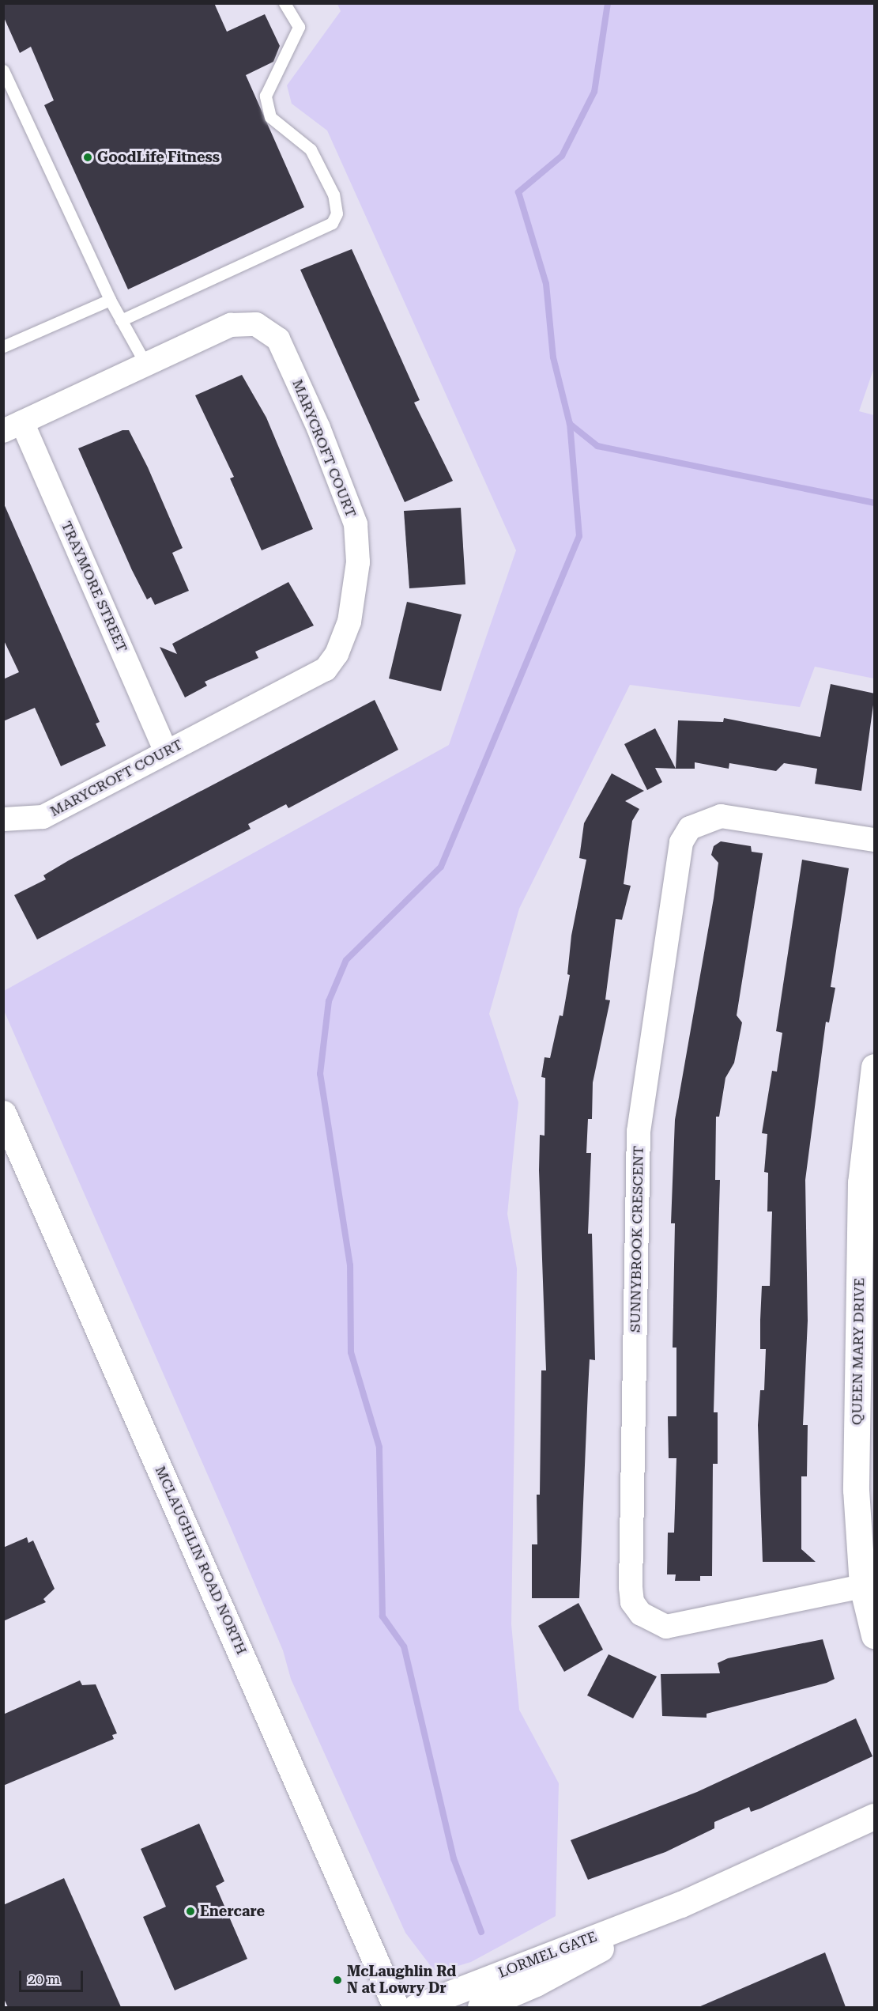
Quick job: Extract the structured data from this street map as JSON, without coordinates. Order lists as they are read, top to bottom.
{
  "streets": {
    "street": [
      "MARYCROFT COURT",
      "TRAYMORE STREET",
      "SUNNYBROOK CRESCENT",
      "QUEEN MARY DRIVE",
      "MCLAUGHLIN ROAD NORTH",
      "LORMEL GATE"
    ]
  },
  "crossings": [
    ["MARYCROFT COURT", "TRAYMORE STREET"],
    ["SUNNYBROOK CRESCENT", "QUEEN MARY DRIVE"]
  ],
  "places": ["GoodLife Fitness", "Enercare", "McLaughlin Rd N at Lowry Dr"],
  "scale_bar": "20 m"
}
